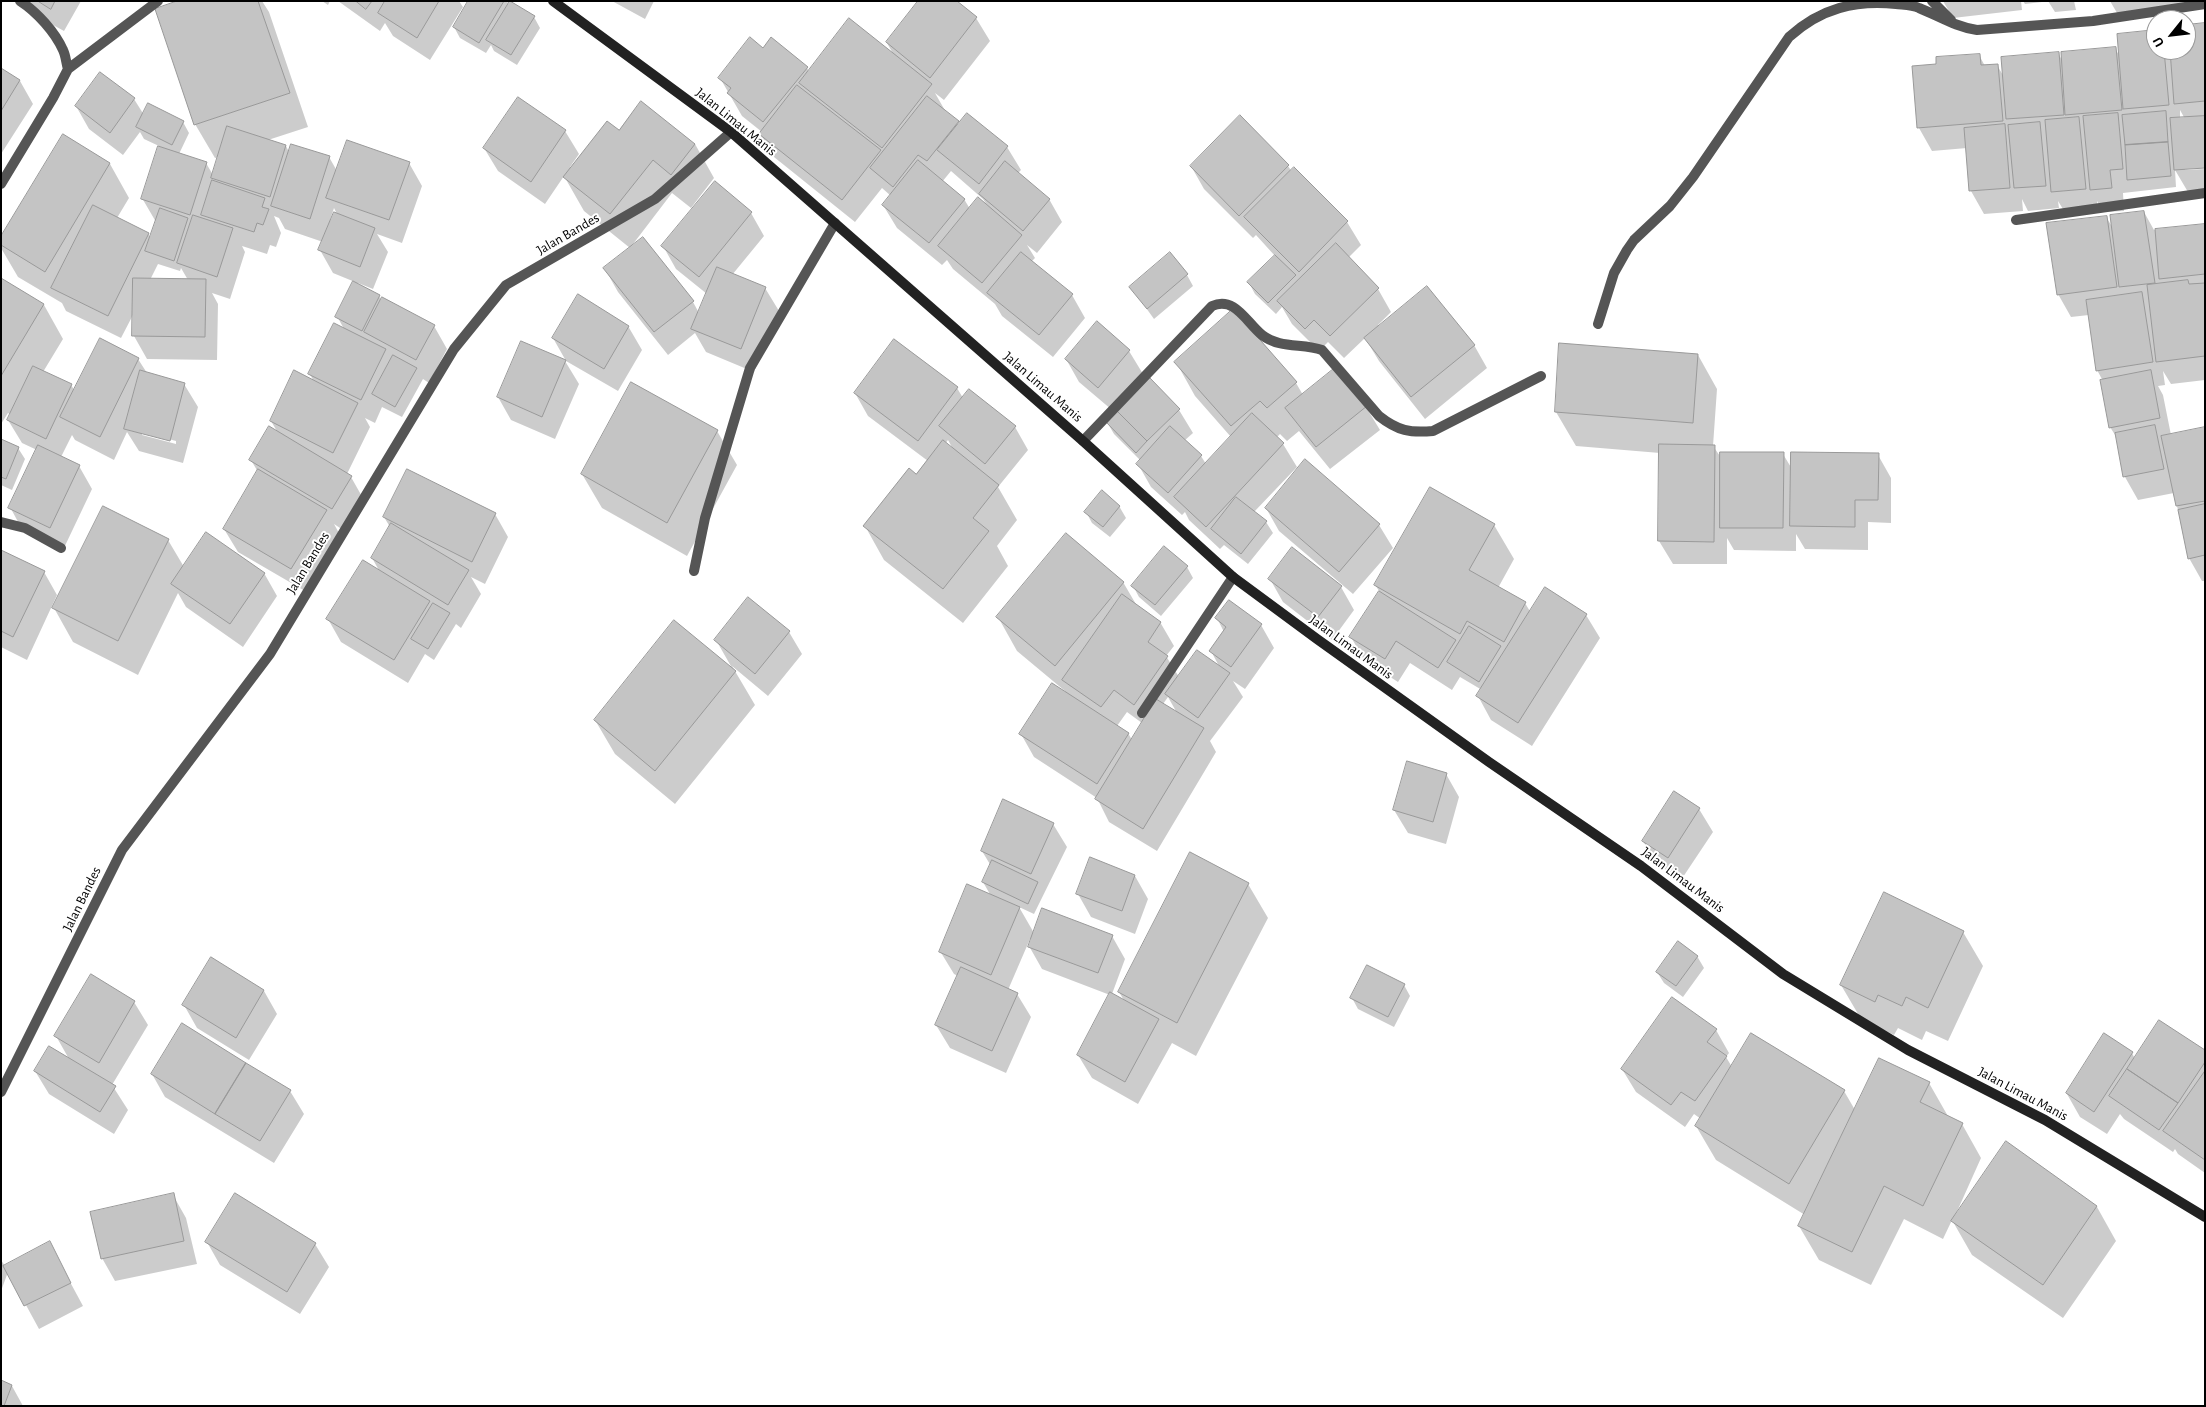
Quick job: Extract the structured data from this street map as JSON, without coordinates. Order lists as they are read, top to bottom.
{
  "streets": {
    "street": ["Jalan Limau Manis", "Jalan Bandes"]
  },
  "crossings": [
    ["Jalan Limau Manis", "Jalan Bandes"]
  ],
  "north": "bottom left"
}
